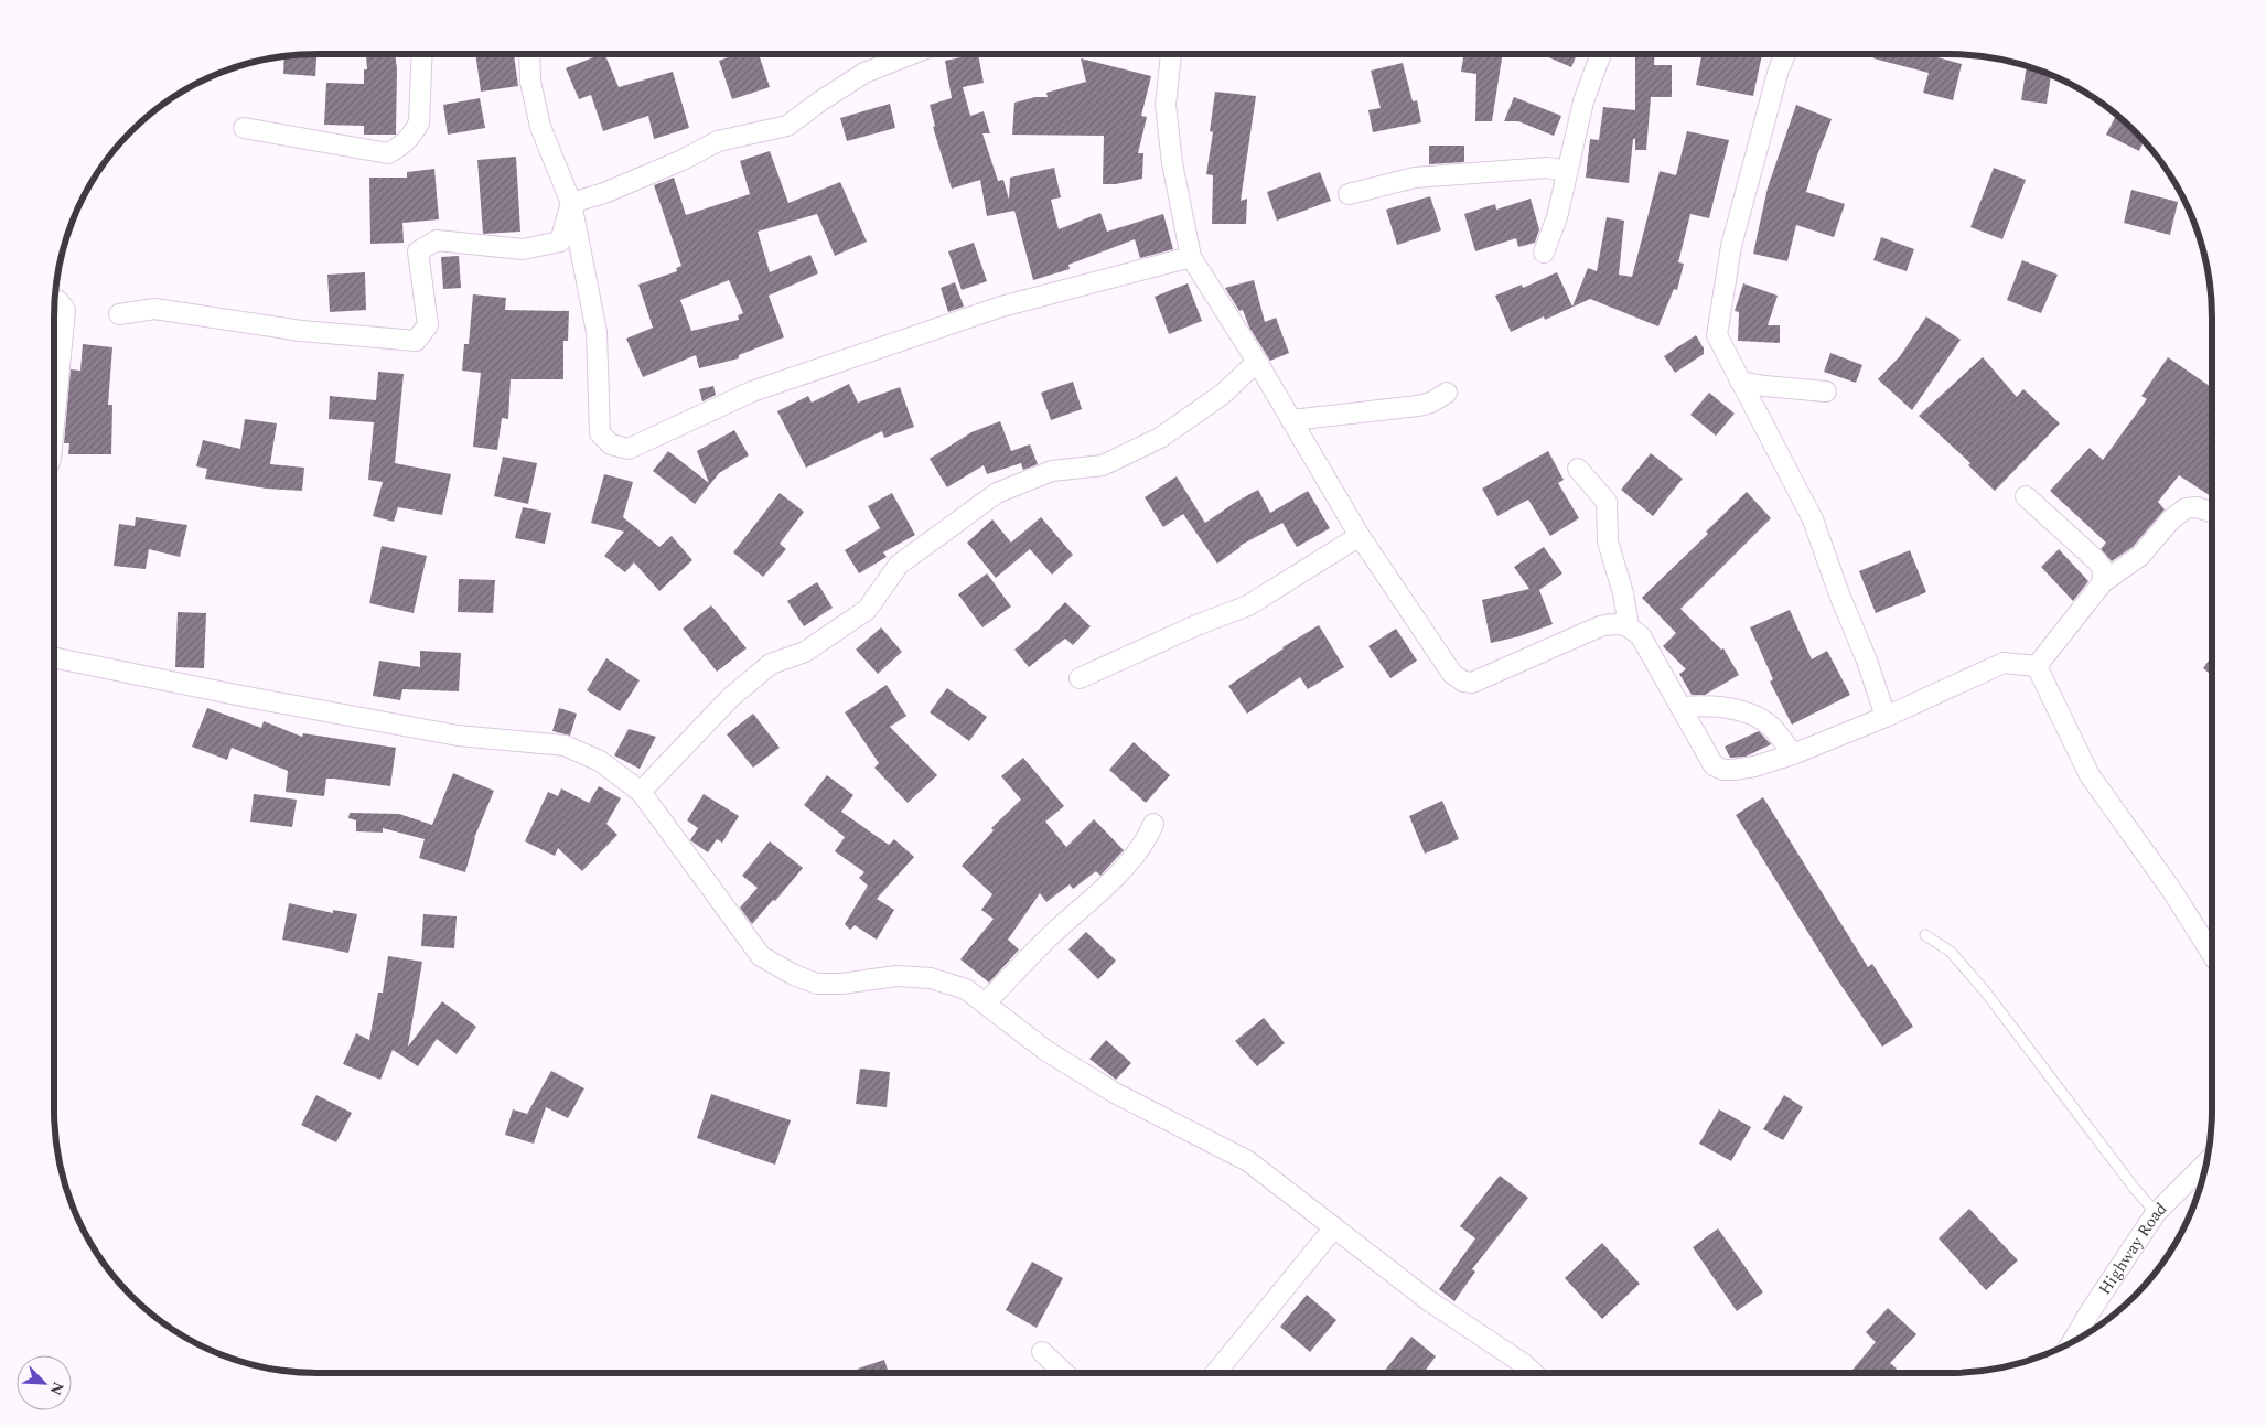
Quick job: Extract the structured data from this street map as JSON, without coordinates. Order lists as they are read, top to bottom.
{
  "streets": {
    "street": ["Highway Road"]
  },
  "north": "bottom right"
}
